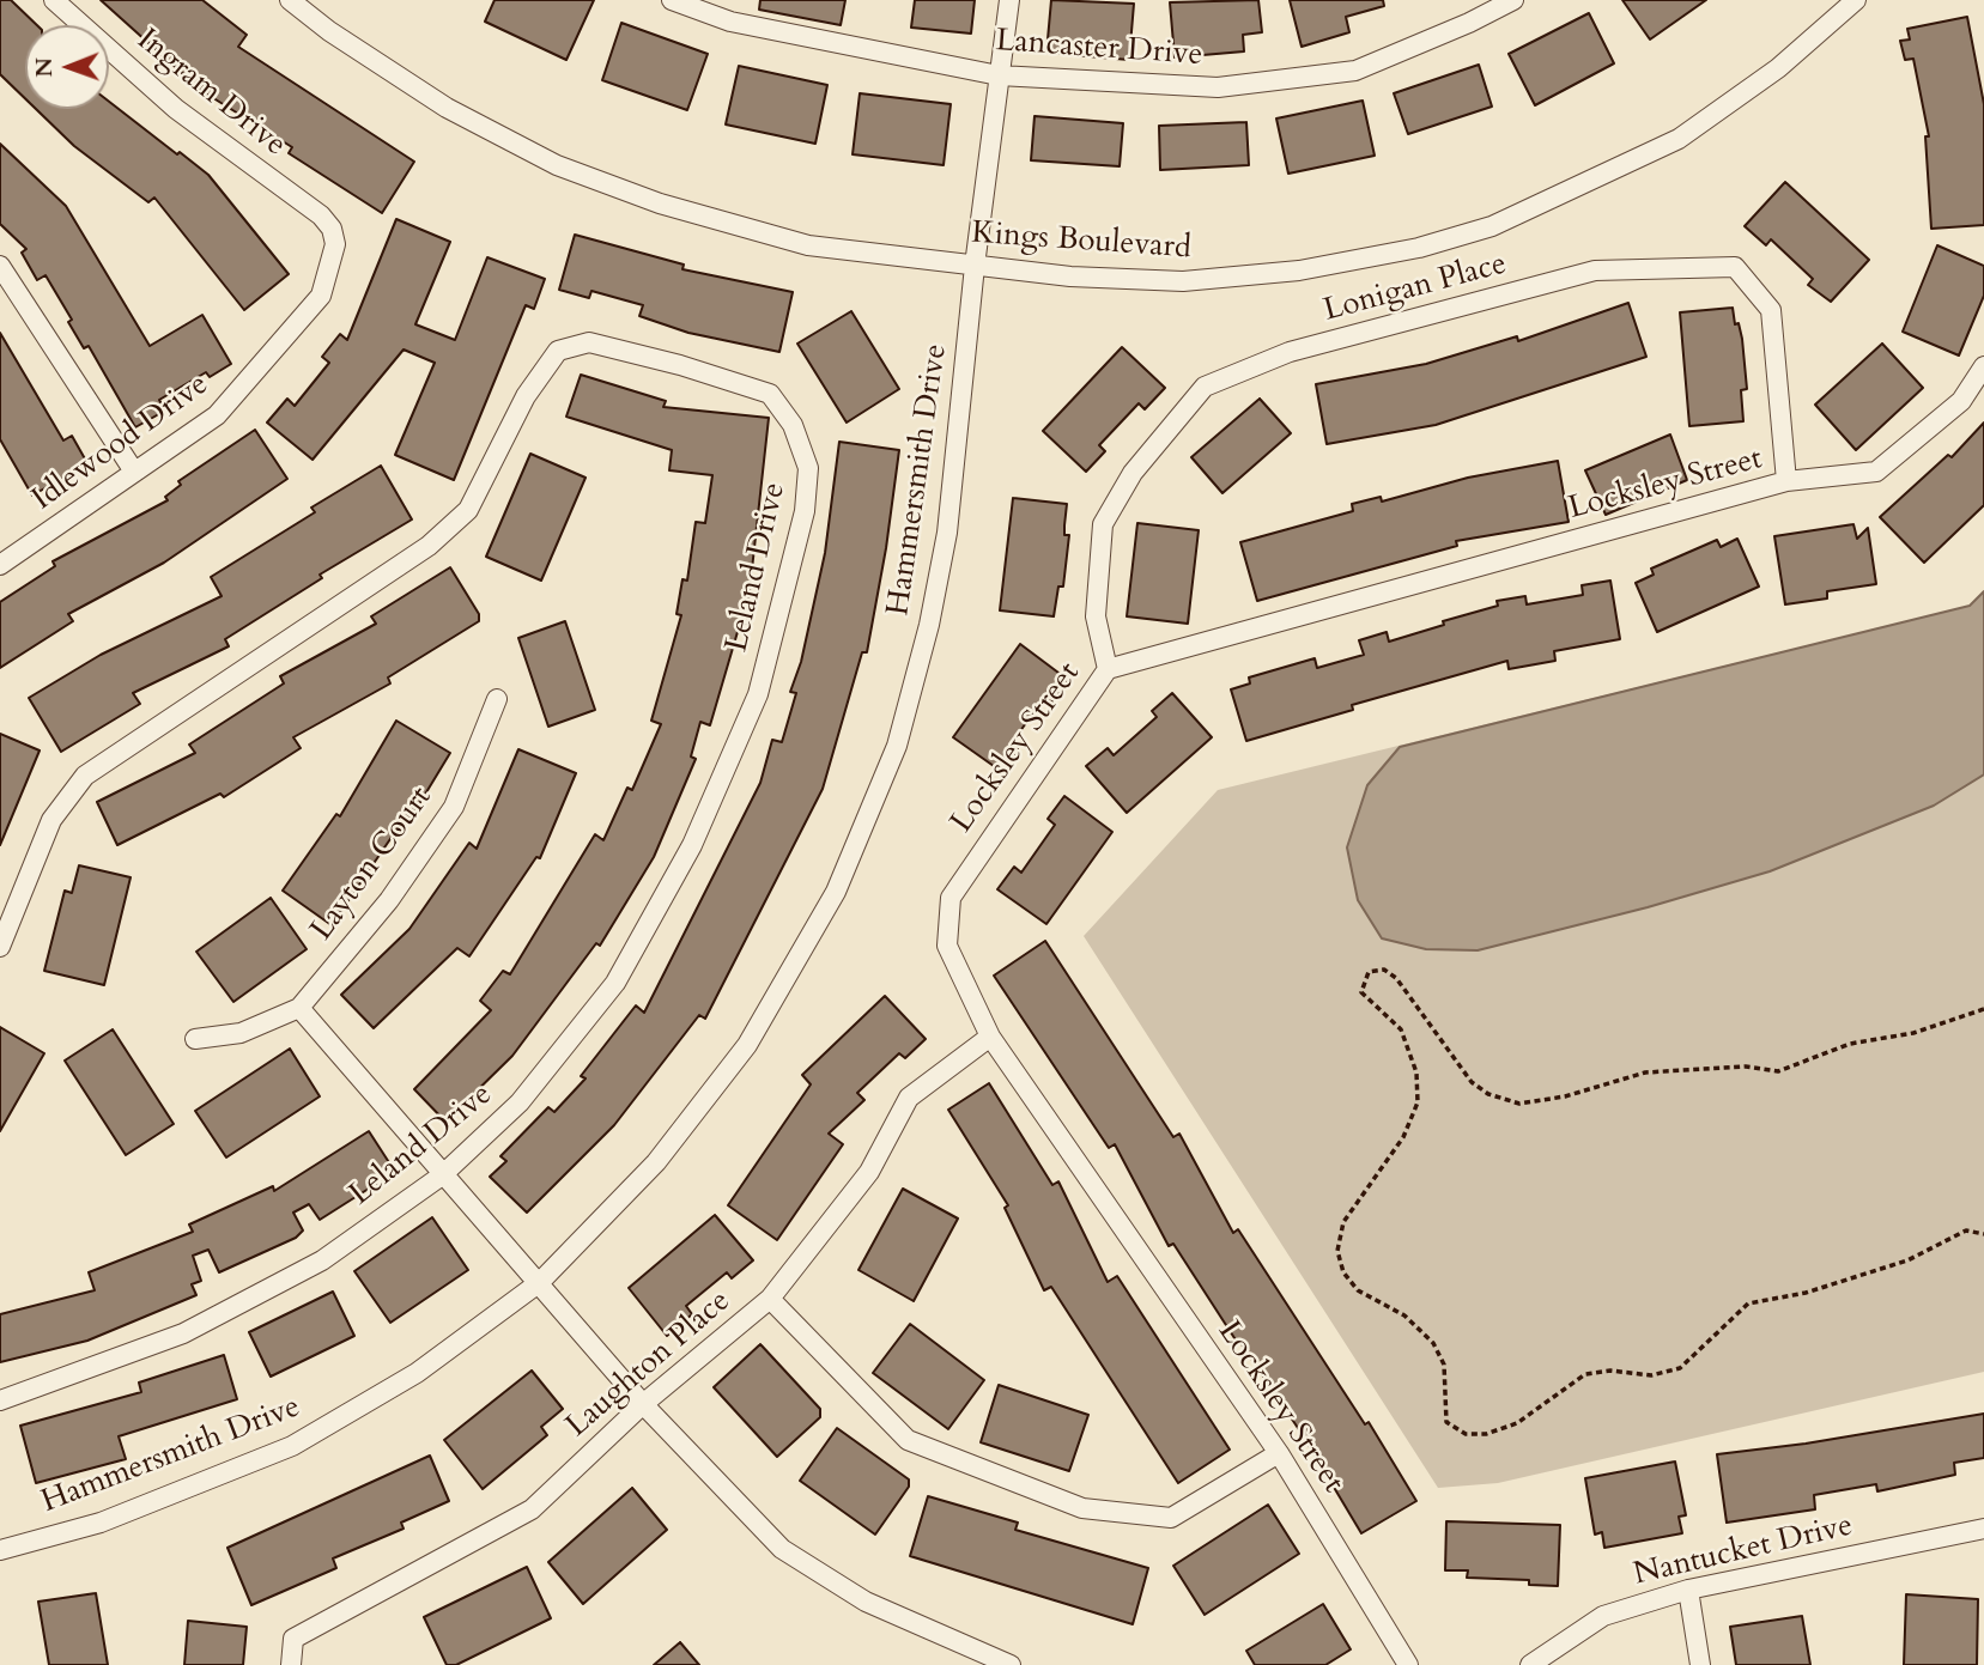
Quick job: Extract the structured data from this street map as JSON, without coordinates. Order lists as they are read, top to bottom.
{
  "streets": {
    "street": [
      "Lancaster Drive",
      "Ingram Drive",
      "Kings Boulevard",
      "Lonigan Place",
      "Idlewood Drive",
      "Hammersmith Drive",
      "Locksley Street",
      "Leland Drive",
      "Layton Court",
      "Laughton Place",
      "Nantucket Drive"
    ]
  },
  "crossings": [
    ["Lancaster Drive", "Hammersmith Drive"],
    ["Ingram Drive", "Idlewood Drive"],
    ["Kings Boulevard", "Hammersmith Drive"],
    ["Lonigan Place", "Locksley Street"],
    ["Locksley Street", "Laughton Place"]
  ],
  "north": "left"
}
